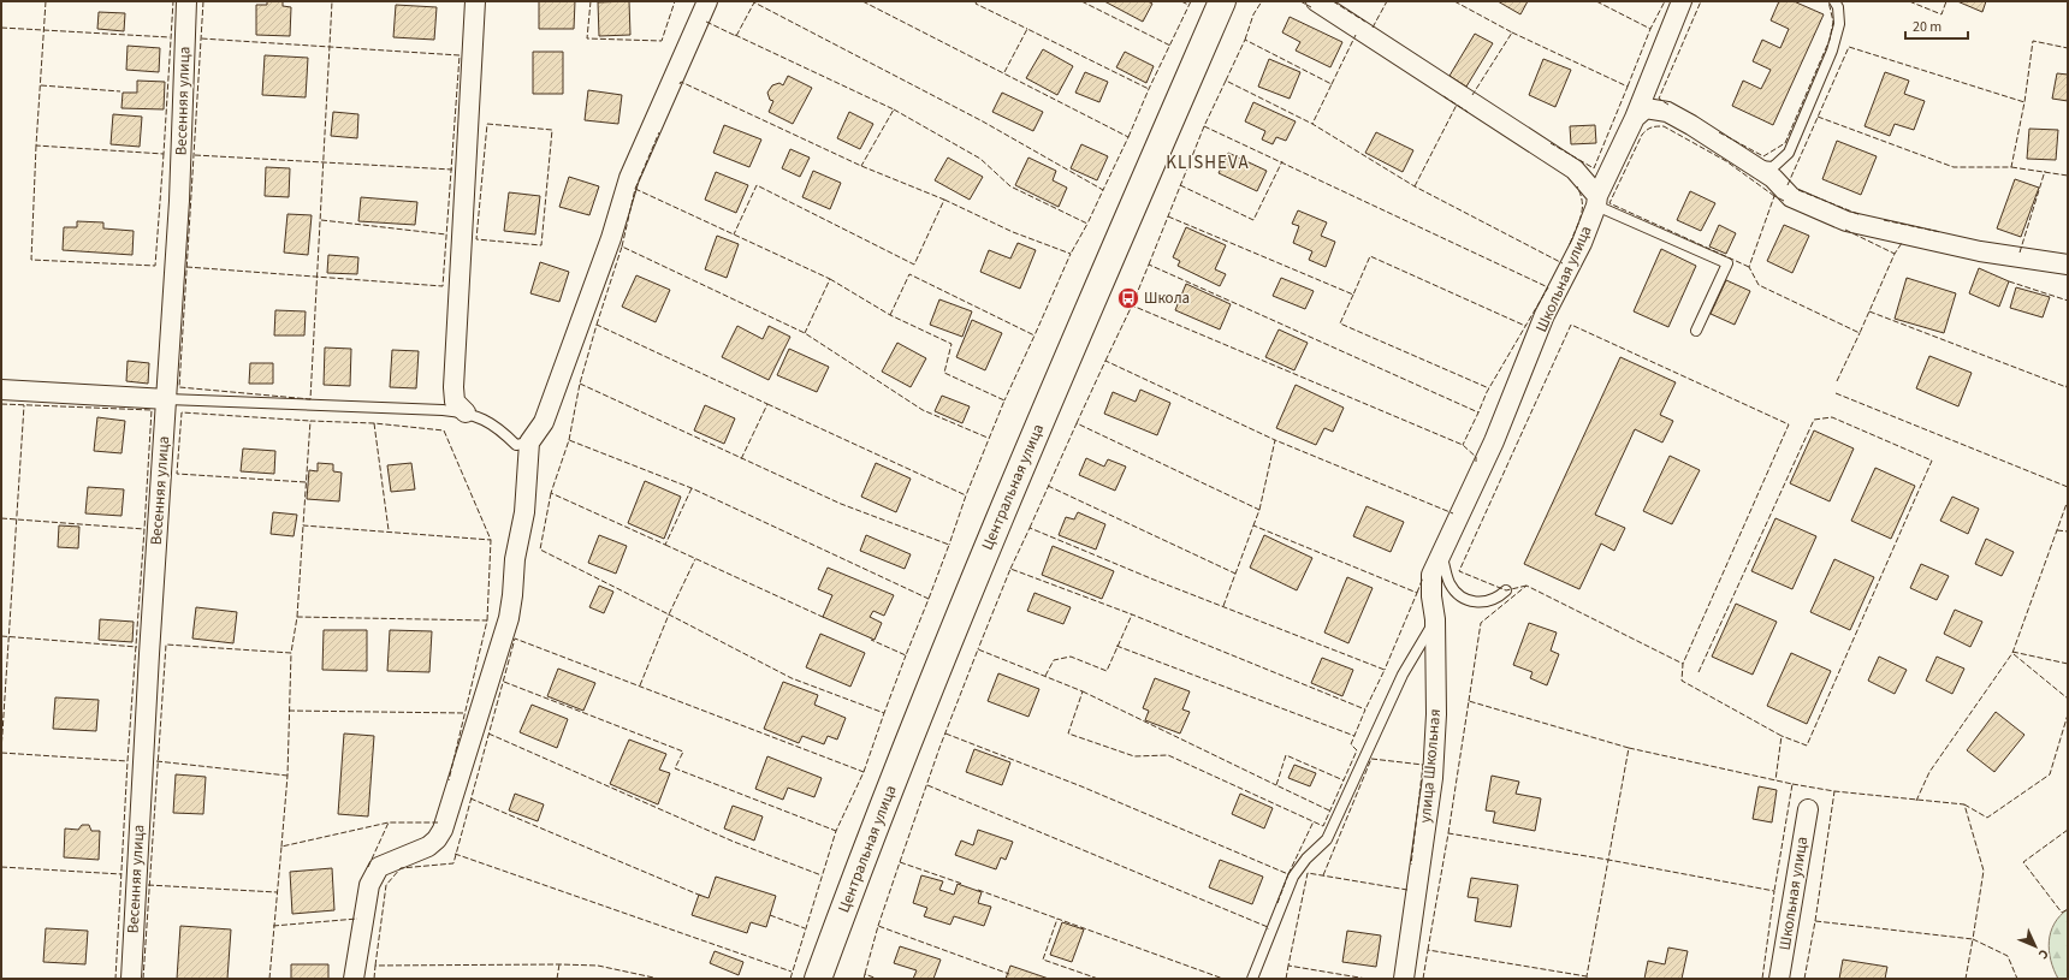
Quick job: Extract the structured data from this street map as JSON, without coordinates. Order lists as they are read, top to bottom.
{
  "streets": {
    "main road": ["Центральная улица"],
    "street": ["Весенняя улица", "Школьная улица", "улица Школьная"]
  },
  "crossings": [
    ["Школьная улица", "улица Школьная"]
  ],
  "districts": ["KLISHEVA"],
  "places": {
    "bus stop": ["Школа"]
  },
  "scale_bar": "20 m",
  "north": "bottom right"
}
